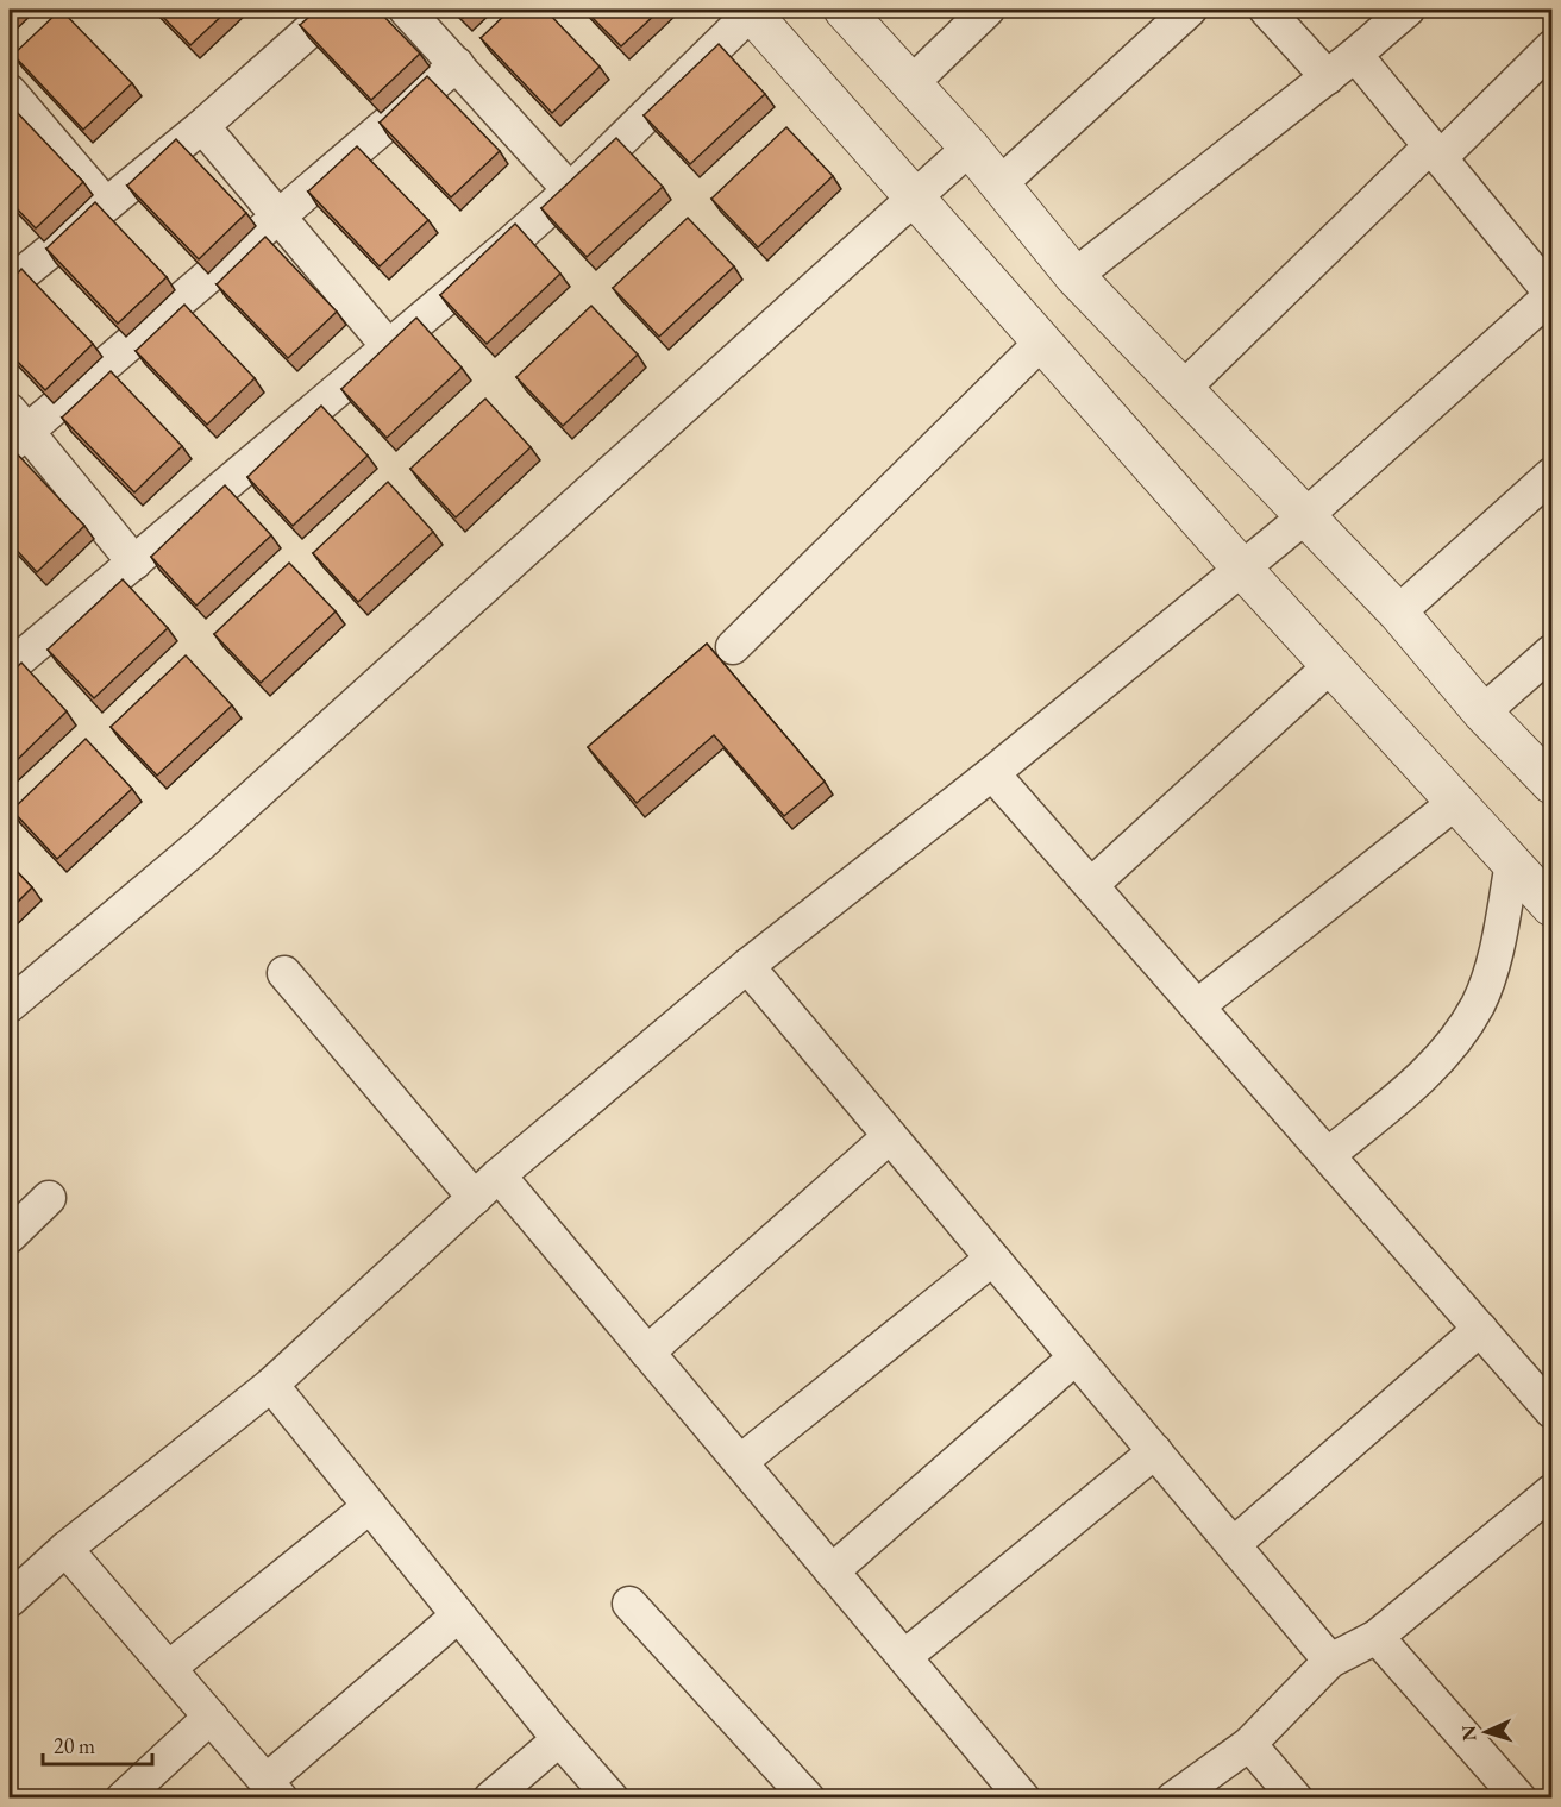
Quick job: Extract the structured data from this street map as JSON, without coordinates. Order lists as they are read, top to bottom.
{
  "scale_bar": "20 m",
  "north": "left"
}
